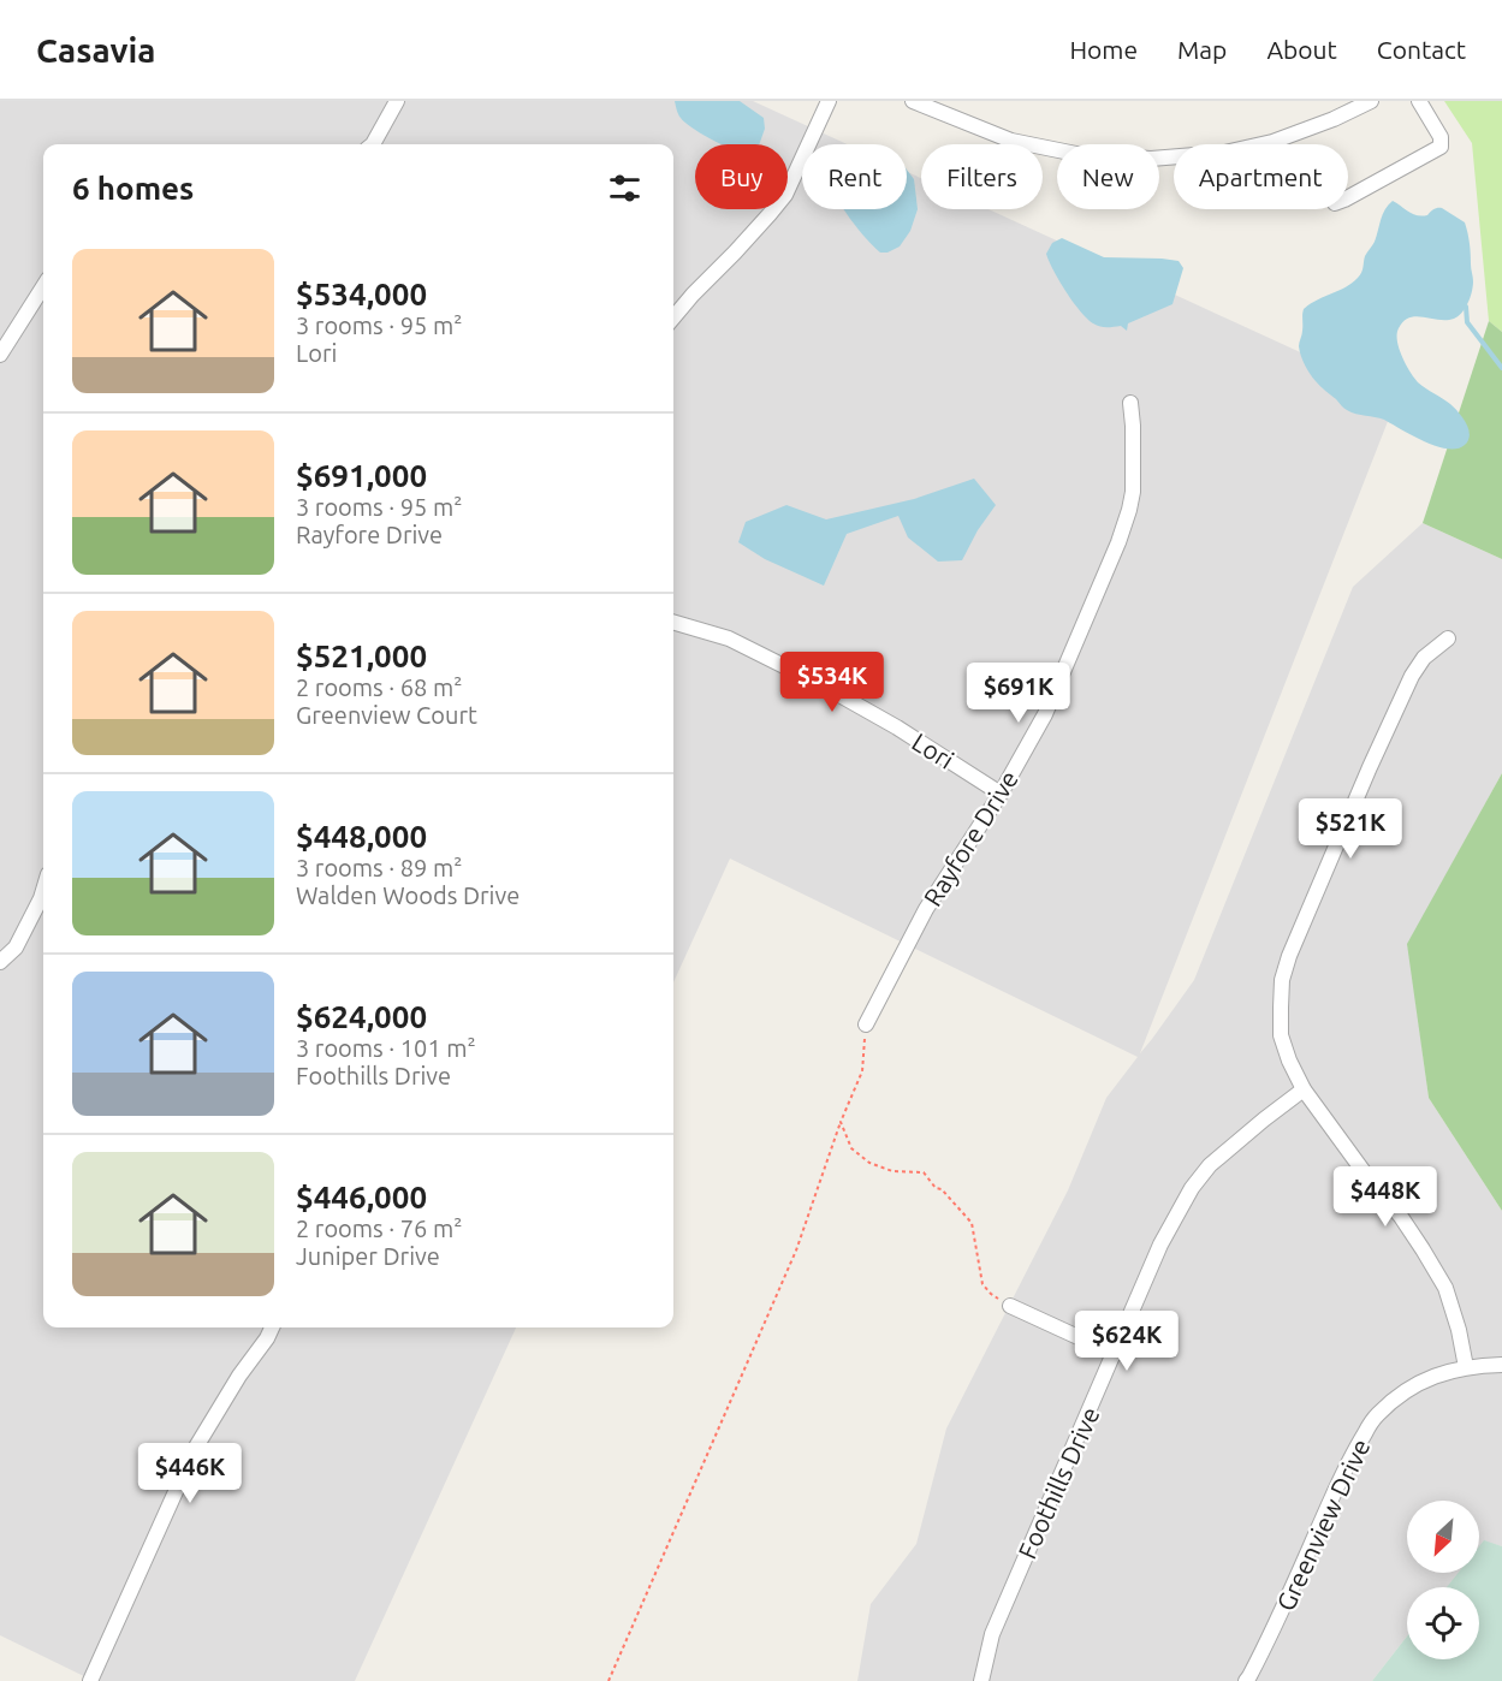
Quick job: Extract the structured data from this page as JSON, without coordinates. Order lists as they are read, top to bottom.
{
  "streets": {
    "street": [
      "Lori",
      "Rayfore Drive",
      "Foothills Drive",
      "Greenview Drive"
    ]
  },
  "crossings": [
    ["Lori", "Rayfore Drive"]
  ],
  "north": "bottom left",
  "page": {
    "header": "Casavia",
    "nav": [
      "Home",
      "Map",
      "About",
      "Contact"
    ],
    "chip": [
      "Buy",
      "Rent",
      "Filters",
      "New",
      "Apartment"
    ],
    "heading": "6 homes",
    "list": [
      {
        "name": "$534,000",
        "note": "3 rooms · 95 m² · Lori"
      },
      {
        "name": "$691,000",
        "note": "3 rooms · 95 m² · Rayfore Drive"
      },
      {
        "name": "$521,000",
        "note": "2 rooms · 68 m² · Greenview Court"
      },
      {
        "name": "$448,000",
        "note": "3 rooms · 89 m² · Walden Woods Drive"
      },
      {
        "name": "$624,000",
        "note": "3 rooms · 101 m² · Foothills Drive"
      },
      {
        "name": "$446,000",
        "note": "2 rooms · 76 m² · Juniper Drive"
      }
    ],
    "price": [
      "$534K",
      "$691K",
      "$521K",
      "$448K",
      "$624K",
      "$446K"
    ]
  }
}
